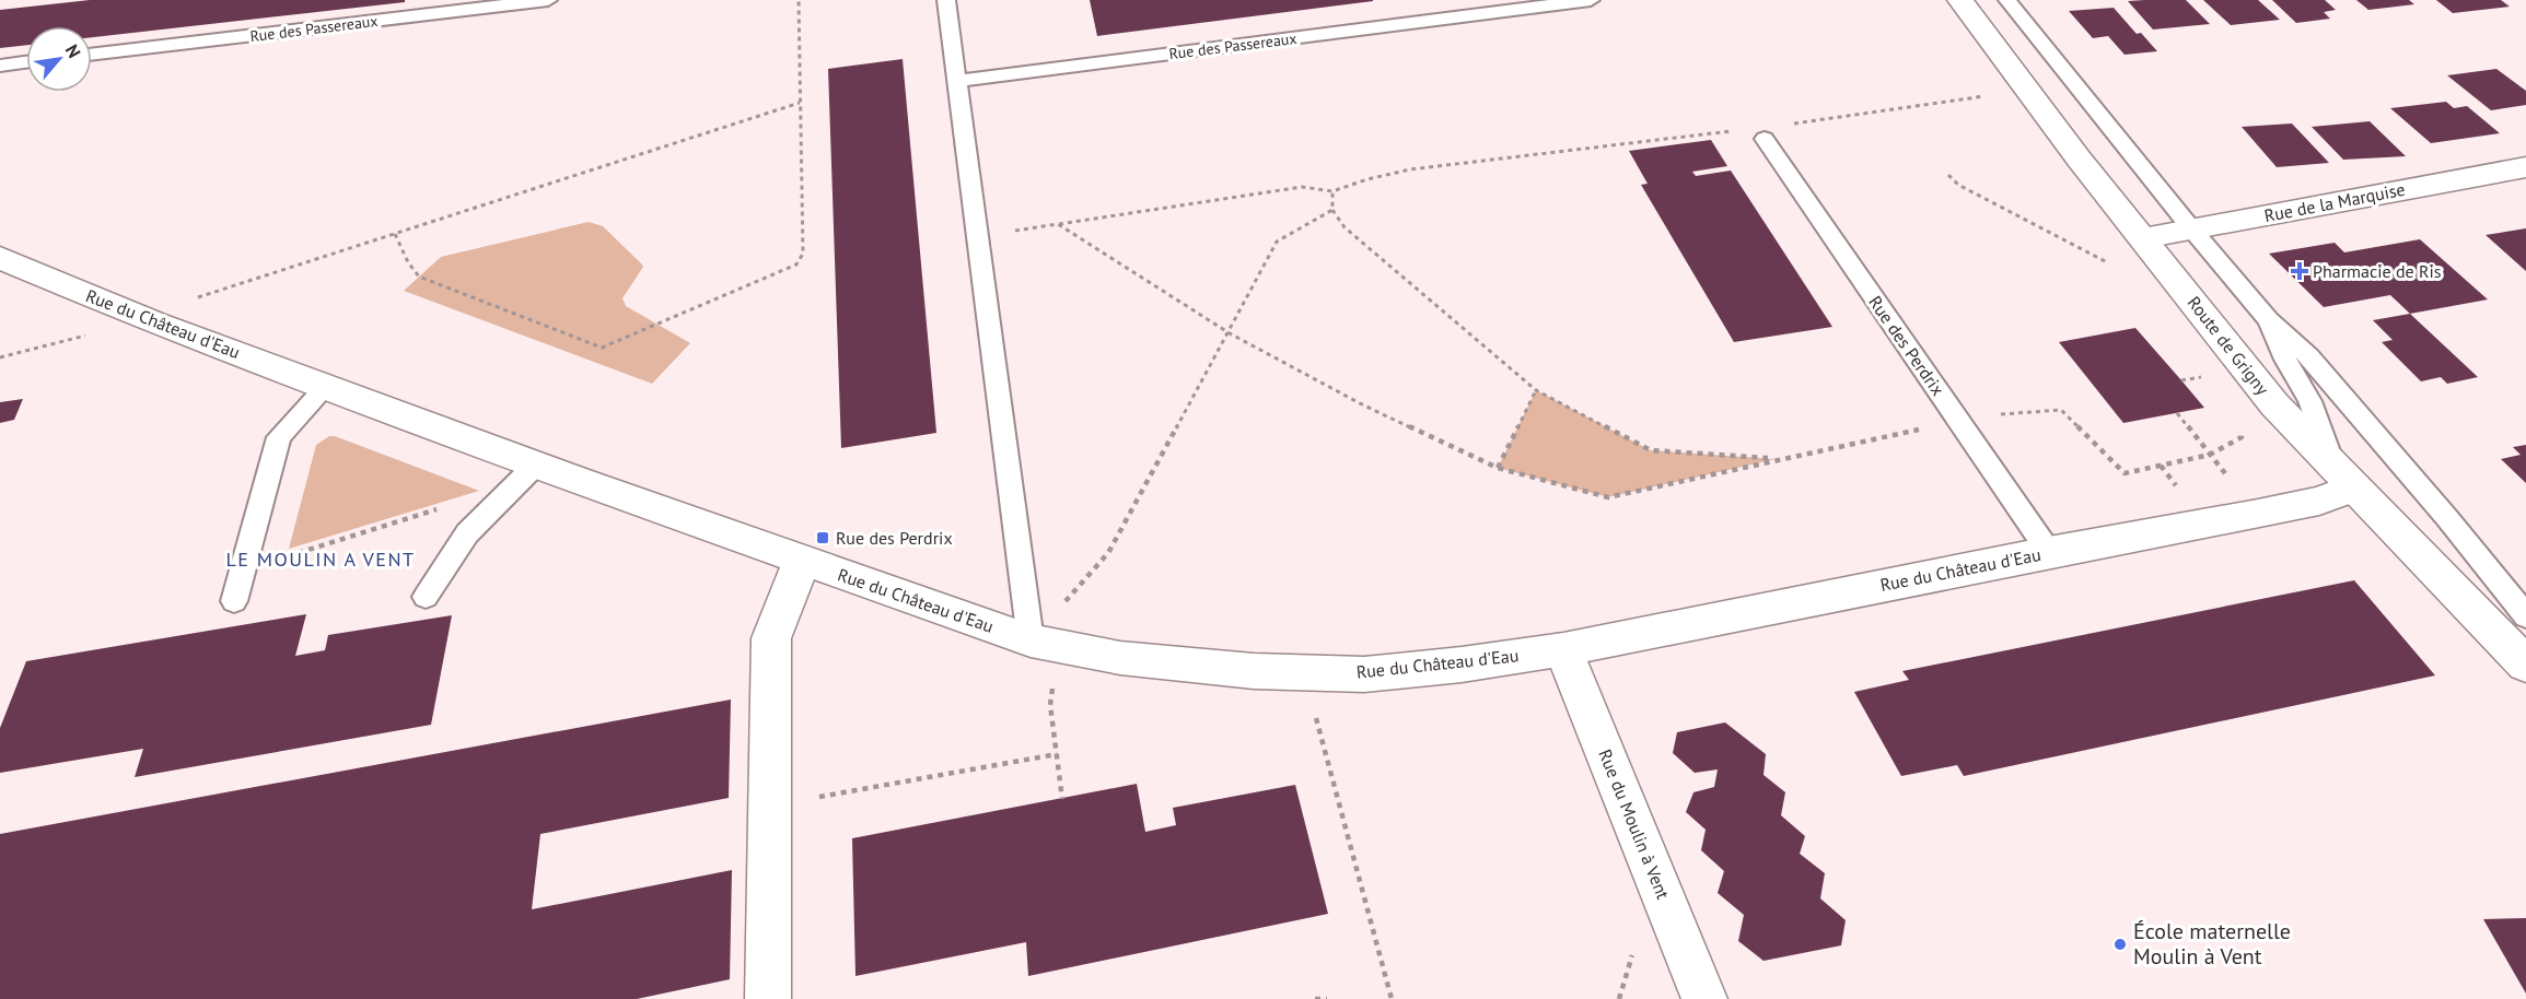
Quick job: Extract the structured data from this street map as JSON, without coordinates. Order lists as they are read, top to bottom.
{
  "streets": {
    "street": [
      "Rue de la Marquise",
      "Rue du Château d'Eau",
      "Route de Grigny",
      "Rue du Moulin à Vent"
    ],
    "lane": ["Rue des Passereaux", "Rue des Perdrix"]
  },
  "crossings": [
    ["Rue de la Marquise", "Route de Grigny"],
    ["Rue du Château d'Eau", "Rue des Perdrix"],
    ["Rue du Château d'Eau", "Route de Grigny"],
    ["Rue du Château d'Eau", "Rue du Moulin à Vent"]
  ],
  "districts": ["LE MOULIN A VENT"],
  "places": {
    "health": ["Pharmacie de Ris"],
    "transit": ["Rue des Perdrix"],
    "other": ["École maternelle Moulin à Vent"]
  },
  "north": "top right"
}
